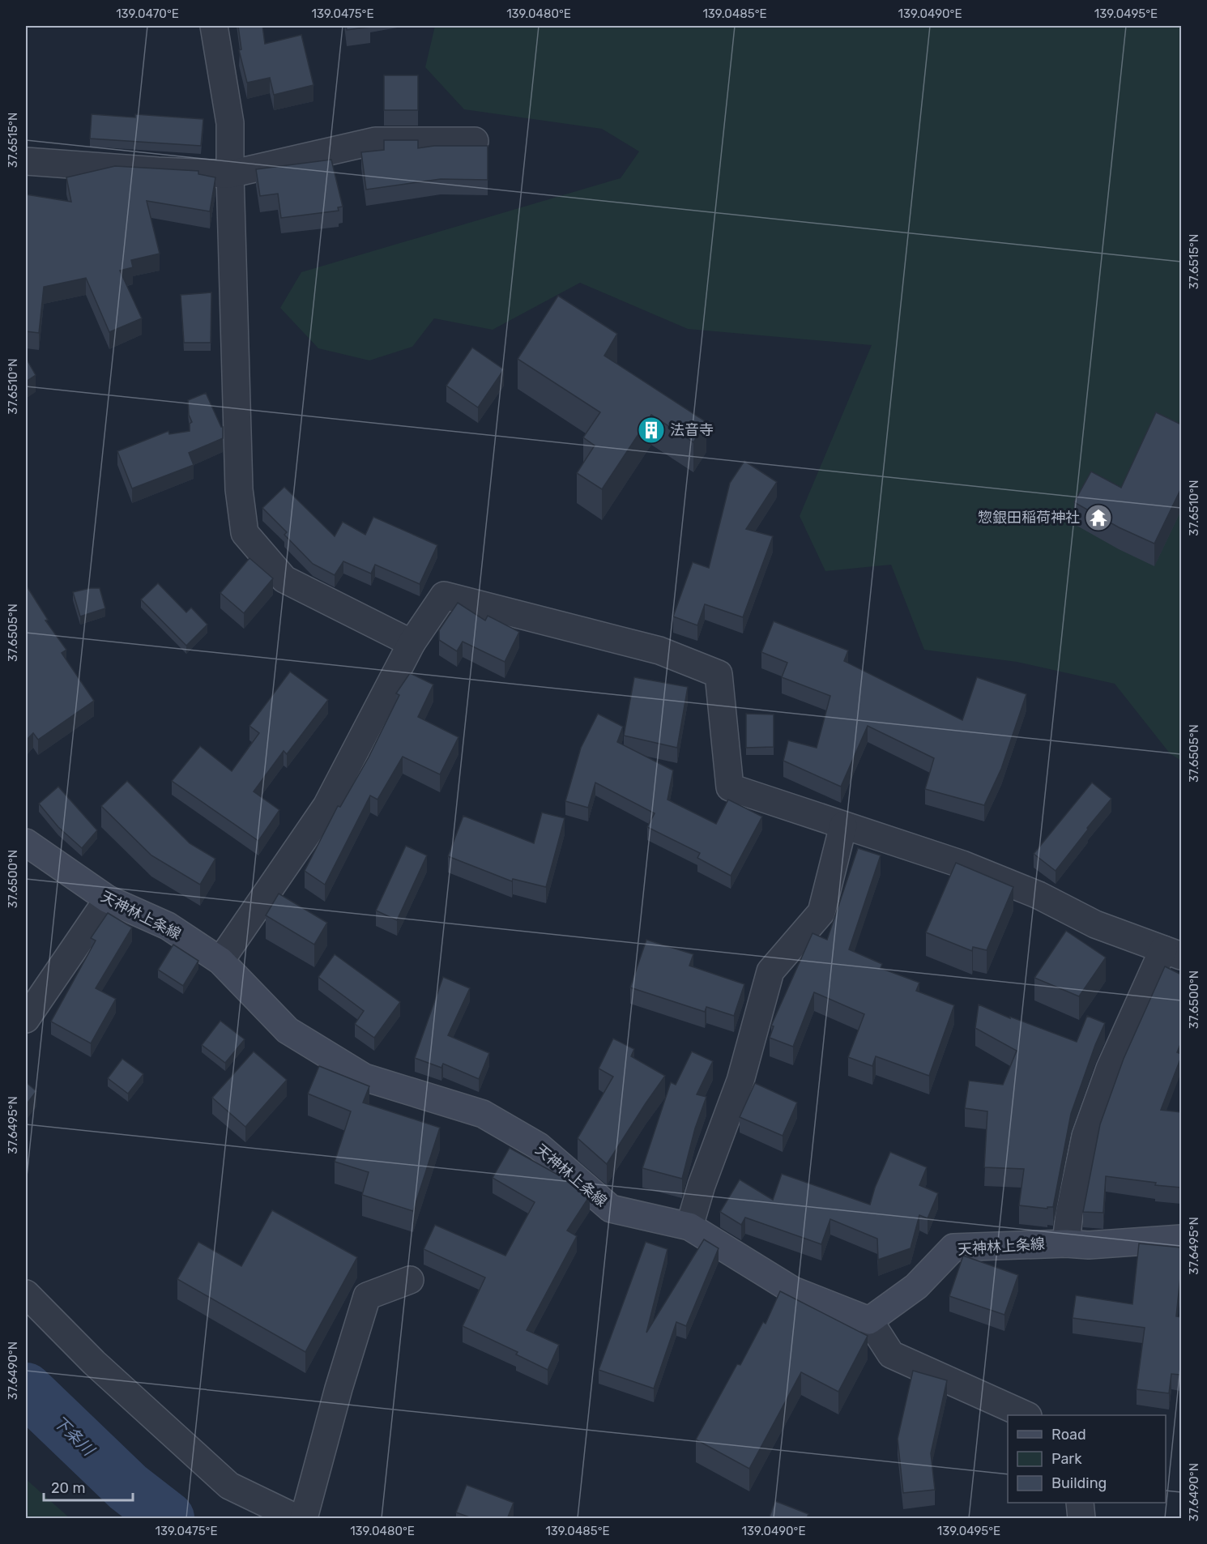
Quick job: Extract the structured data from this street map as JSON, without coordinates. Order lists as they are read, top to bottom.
{
  "streets": {
    "main road": ["天神林上条線"]
  },
  "water": ["下条川"],
  "places": {
    "building": ["法音寺"],
    "temple": ["惣銀田稲荷神社"]
  },
  "legend": ["Road", "Park", "Building"],
  "scale_bar": "20 m",
  "coordinates": [
    "139.0470°E",
    "139.0475°E",
    "139.0480°E",
    "139.0485°E",
    "139.0490°E",
    "139.0495°E",
    "37.6515°N",
    "37.6510°N",
    "37.6505°N",
    "37.6500°N",
    "37.6495°N",
    "37.6490°N"
  ]
}
